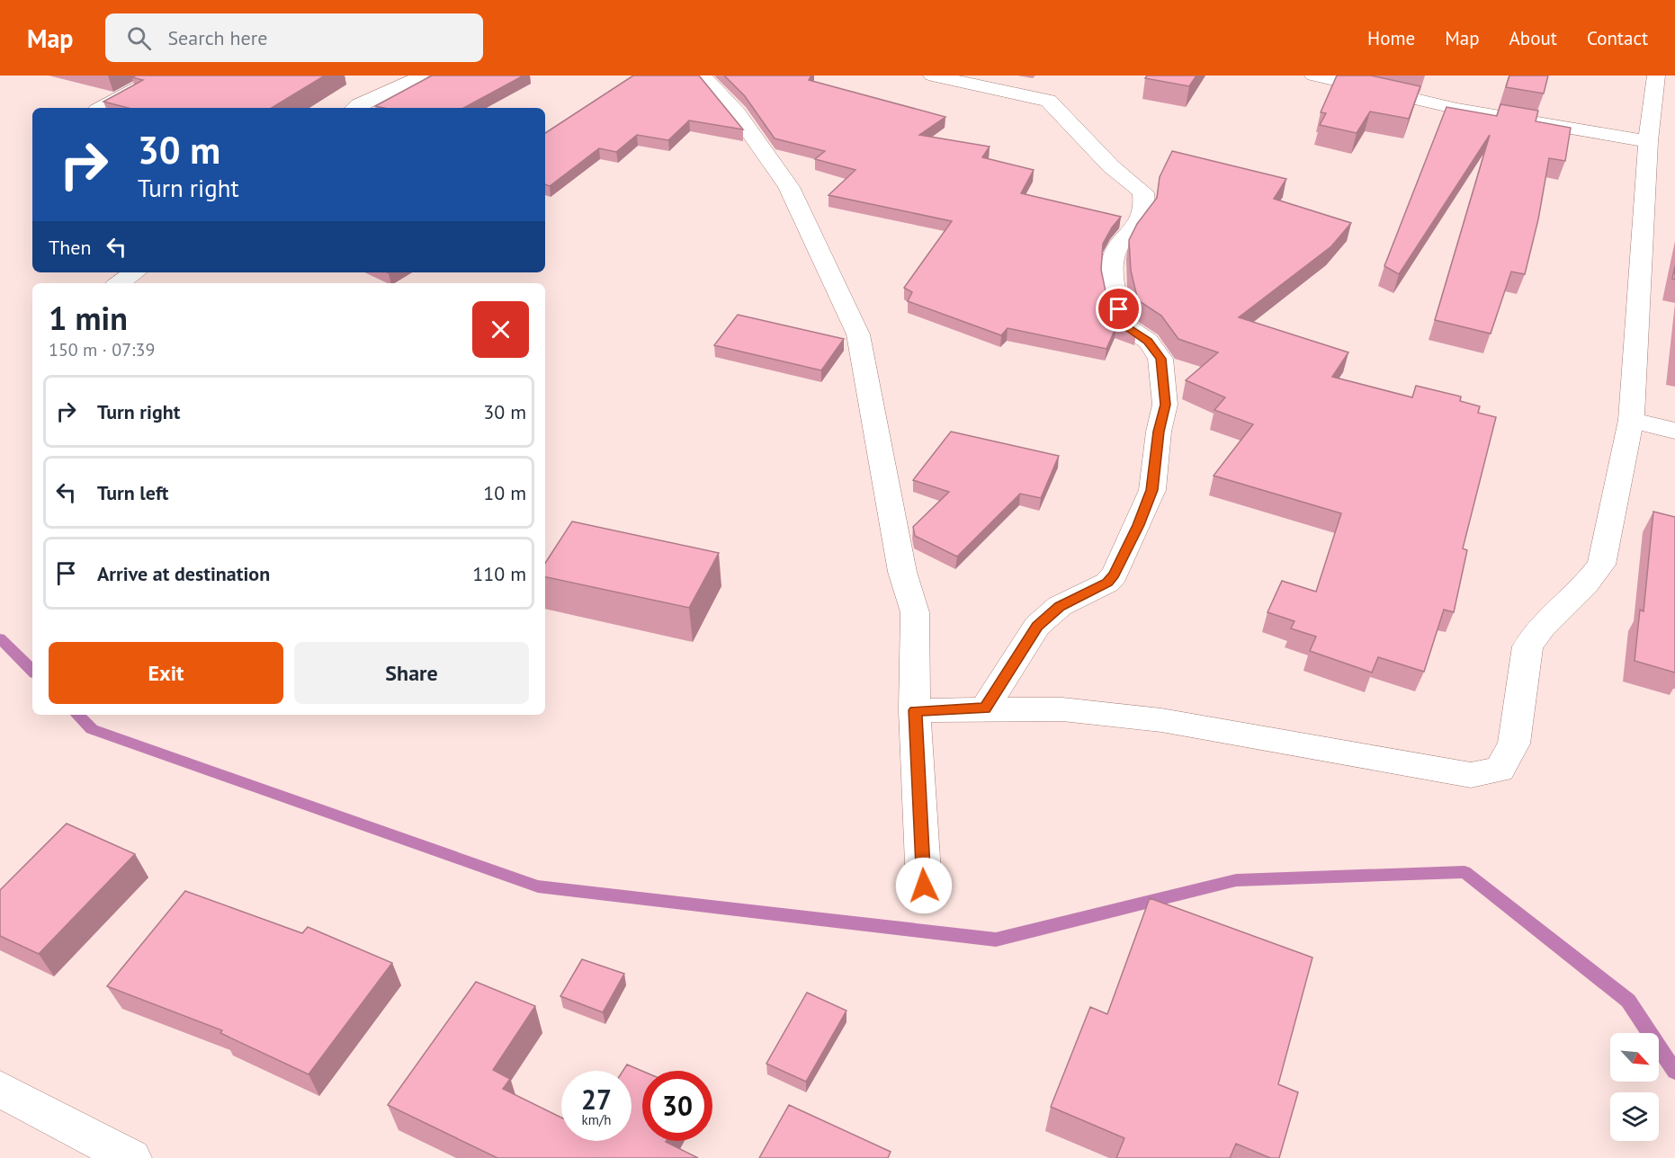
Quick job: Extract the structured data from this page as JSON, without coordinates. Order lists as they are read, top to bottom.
{
  "north": "bottom right",
  "page": {
    "header": "Map",
    "search": "Search here",
    "nav": [
      "Home",
      "Map",
      "About",
      "Contact"
    ],
    "turn": ["30 m", "Turn right"],
    "then": "Then",
    "heading": ["1 min", "150 m · 07:39"],
    "list": [
      {
        "name": "Turn right",
        "value": "30 m"
      },
      {
        "name": "Turn left",
        "value": "10 m"
      },
      {
        "name": "Arrive at destination",
        "value": "110 m"
      }
    ],
    "buttons": ["Exit", "Share"],
    "speed": "27 km/h",
    "limit": "30"
  }
}
